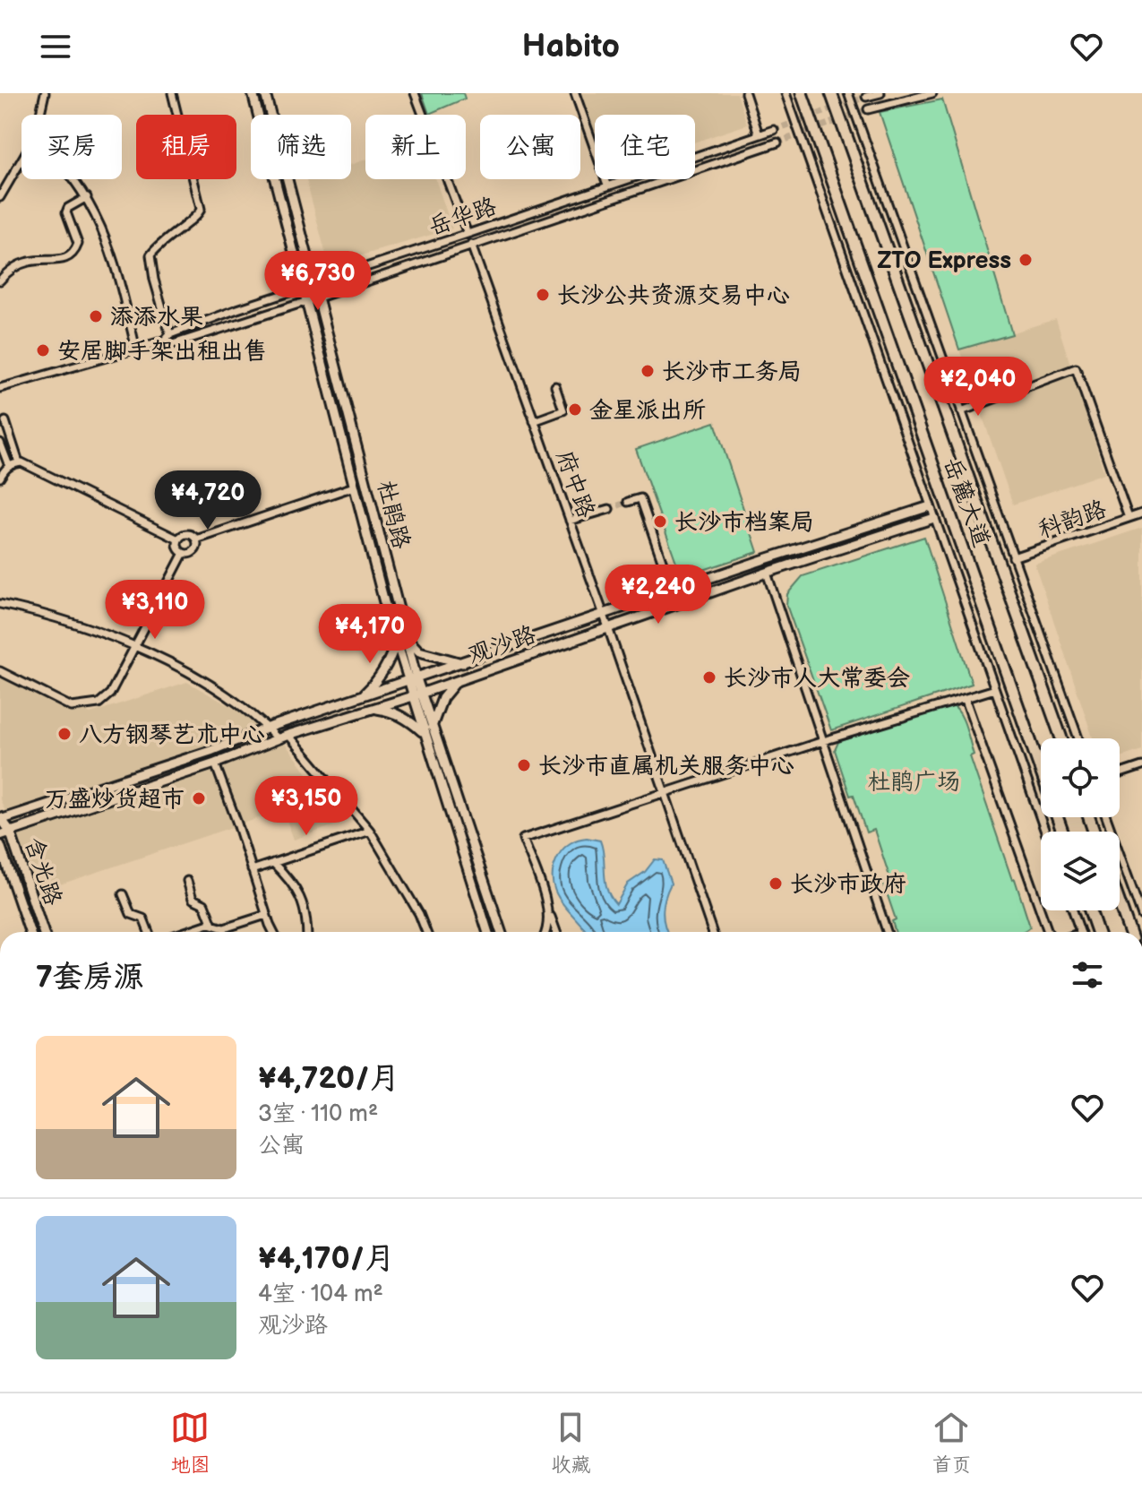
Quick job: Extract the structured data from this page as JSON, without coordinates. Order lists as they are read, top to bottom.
{
  "streets": {
    "highway": ["岳麓大道"],
    "main road": ["杜鹃路", "观沙路", "含光路"],
    "street": ["岳华路", "府中路", "科韵路"]
  },
  "crossings": [
    ["岳华路", "府中路"],
    ["岳华路", "杜鹃路"],
    ["府中路", "观沙路"],
    ["杜鹃路", "观沙路"],
    ["观沙路", "含光路"]
  ],
  "parks": ["杜鹃广场"],
  "places": [
    "ZTO Express",
    "长沙公共资源交易中心",
    "添添水果",
    "安居脚手架出租出售",
    "长沙市工务局",
    "金星派出所",
    "长沙市档案局",
    "长沙市人大常委会",
    "八方钢琴艺术中心",
    "长沙市直属机关服务中心",
    "万盛炒货超市",
    "长沙市政府"
  ],
  "page": {
    "header": "Habito",
    "chip": [
      "买房",
      "租房",
      "筛选",
      "新上",
      "公寓",
      "住宅"
    ],
    "price": [
      "¥6,730",
      "¥2,040",
      "¥4,720",
      "¥2,240",
      "¥3,110",
      "¥4,170",
      "¥3,150"
    ],
    "heading": "7套房源",
    "list": [
      {
        "name": "¥4,720/月",
        "note": "3室 · 110 m² · 公寓"
      },
      {
        "name": "¥4,170/月",
        "note": "4室 · 104 m² · 观沙路"
      }
    ],
    "tabs": ["地图", "收藏", "首页"]
  }
}
